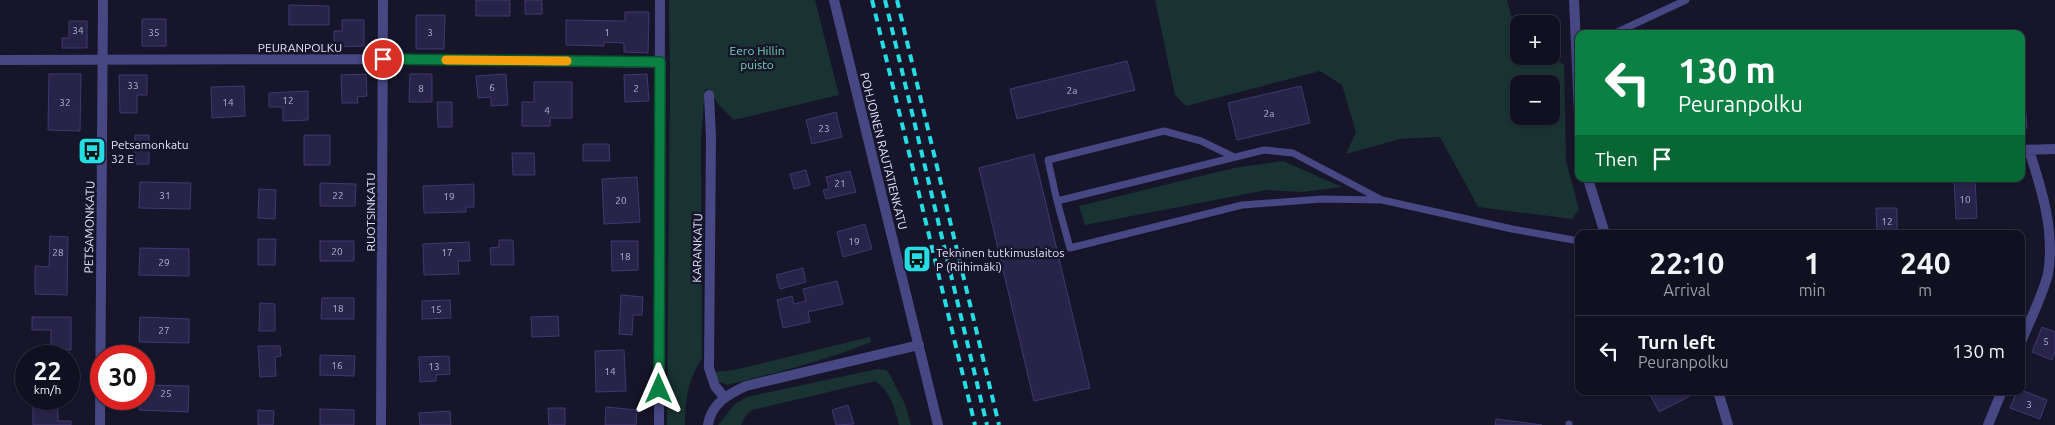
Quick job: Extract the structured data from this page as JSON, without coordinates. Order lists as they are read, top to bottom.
{
  "streets": {
    "street": [
      "PEURANPOLKU",
      "POHJOINEN RAUTATIENKATU",
      "RUOTSINKATU",
      "PETSAMONKATU",
      "KARANKATU"
    ]
  },
  "crossings": [
    ["PEURANPOLKU", "RUOTSINKATU"],
    ["PEURANPOLKU", "PETSAMONKATU"]
  ],
  "parks": ["Eero Hillin puisto"],
  "places": {
    "bus stop": ["Petsamonkatu 32 E", "Tekninen tutkimuslaitos P (Riihimäki)"]
  },
  "house_numbers": [
    "34",
    "35",
    "3",
    "1",
    "33",
    "6",
    "8",
    "2",
    "2a",
    "12",
    "32",
    "14",
    "4",
    "2a",
    "23",
    "21",
    "31",
    "22",
    "19",
    "10",
    "20",
    "12",
    "19",
    "20",
    "28",
    "17",
    "18",
    "29",
    "18",
    "15",
    "27",
    "5",
    "16",
    "13",
    "14",
    "25",
    "3"
  ],
  "page": {
    "map_buttons": ["+", "−"],
    "turn": ["130 m", "Peuranpolku"],
    "then": "Then",
    "eta": [
      "22:10",
      "Arrival",
      "1",
      "min",
      "240",
      "m"
    ],
    "list": [
      {
        "name": "Turn left",
        "note": "Peuranpolku",
        "value": "130 m"
      }
    ],
    "speed": "22 km/h",
    "limit": "30"
  }
}
